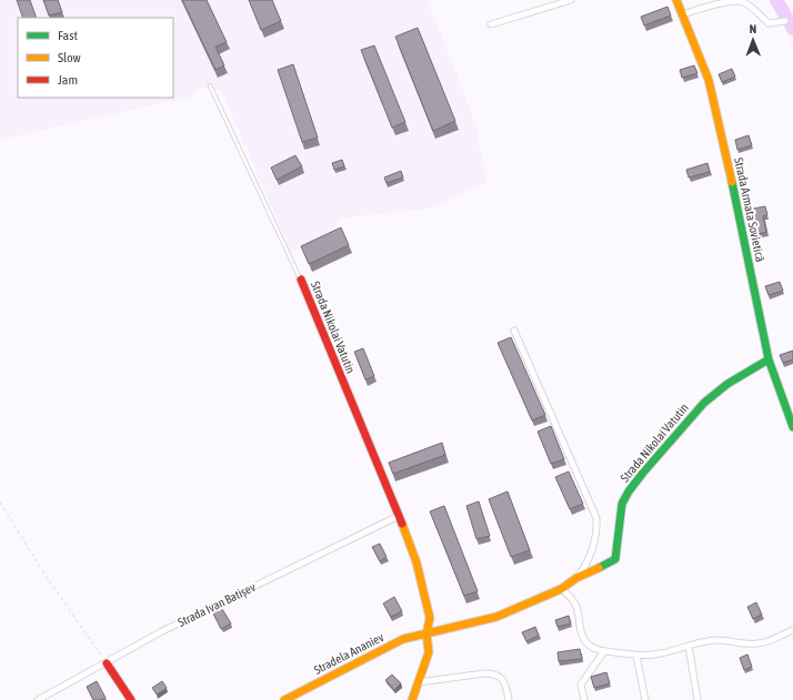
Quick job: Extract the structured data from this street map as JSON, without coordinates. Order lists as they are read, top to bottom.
{
  "streets": {
    "street": [
      "Strada Armata Sovietică",
      "Strada Nikolai Vatutin",
      "Strada Ivan Batișev",
      "Stradela Ananiev"
    ]
  },
  "crossings": [
    ["Strada Armata Sovietică", "Strada Nikolai Vatutin"],
    ["Strada Nikolai Vatutin", "Strada Ivan Batișev"],
    ["Strada Nikolai Vatutin", "Stradela Ananiev"]
  ],
  "legend": ["Fast", "Slow", "Jam"],
  "north": "top"
}
